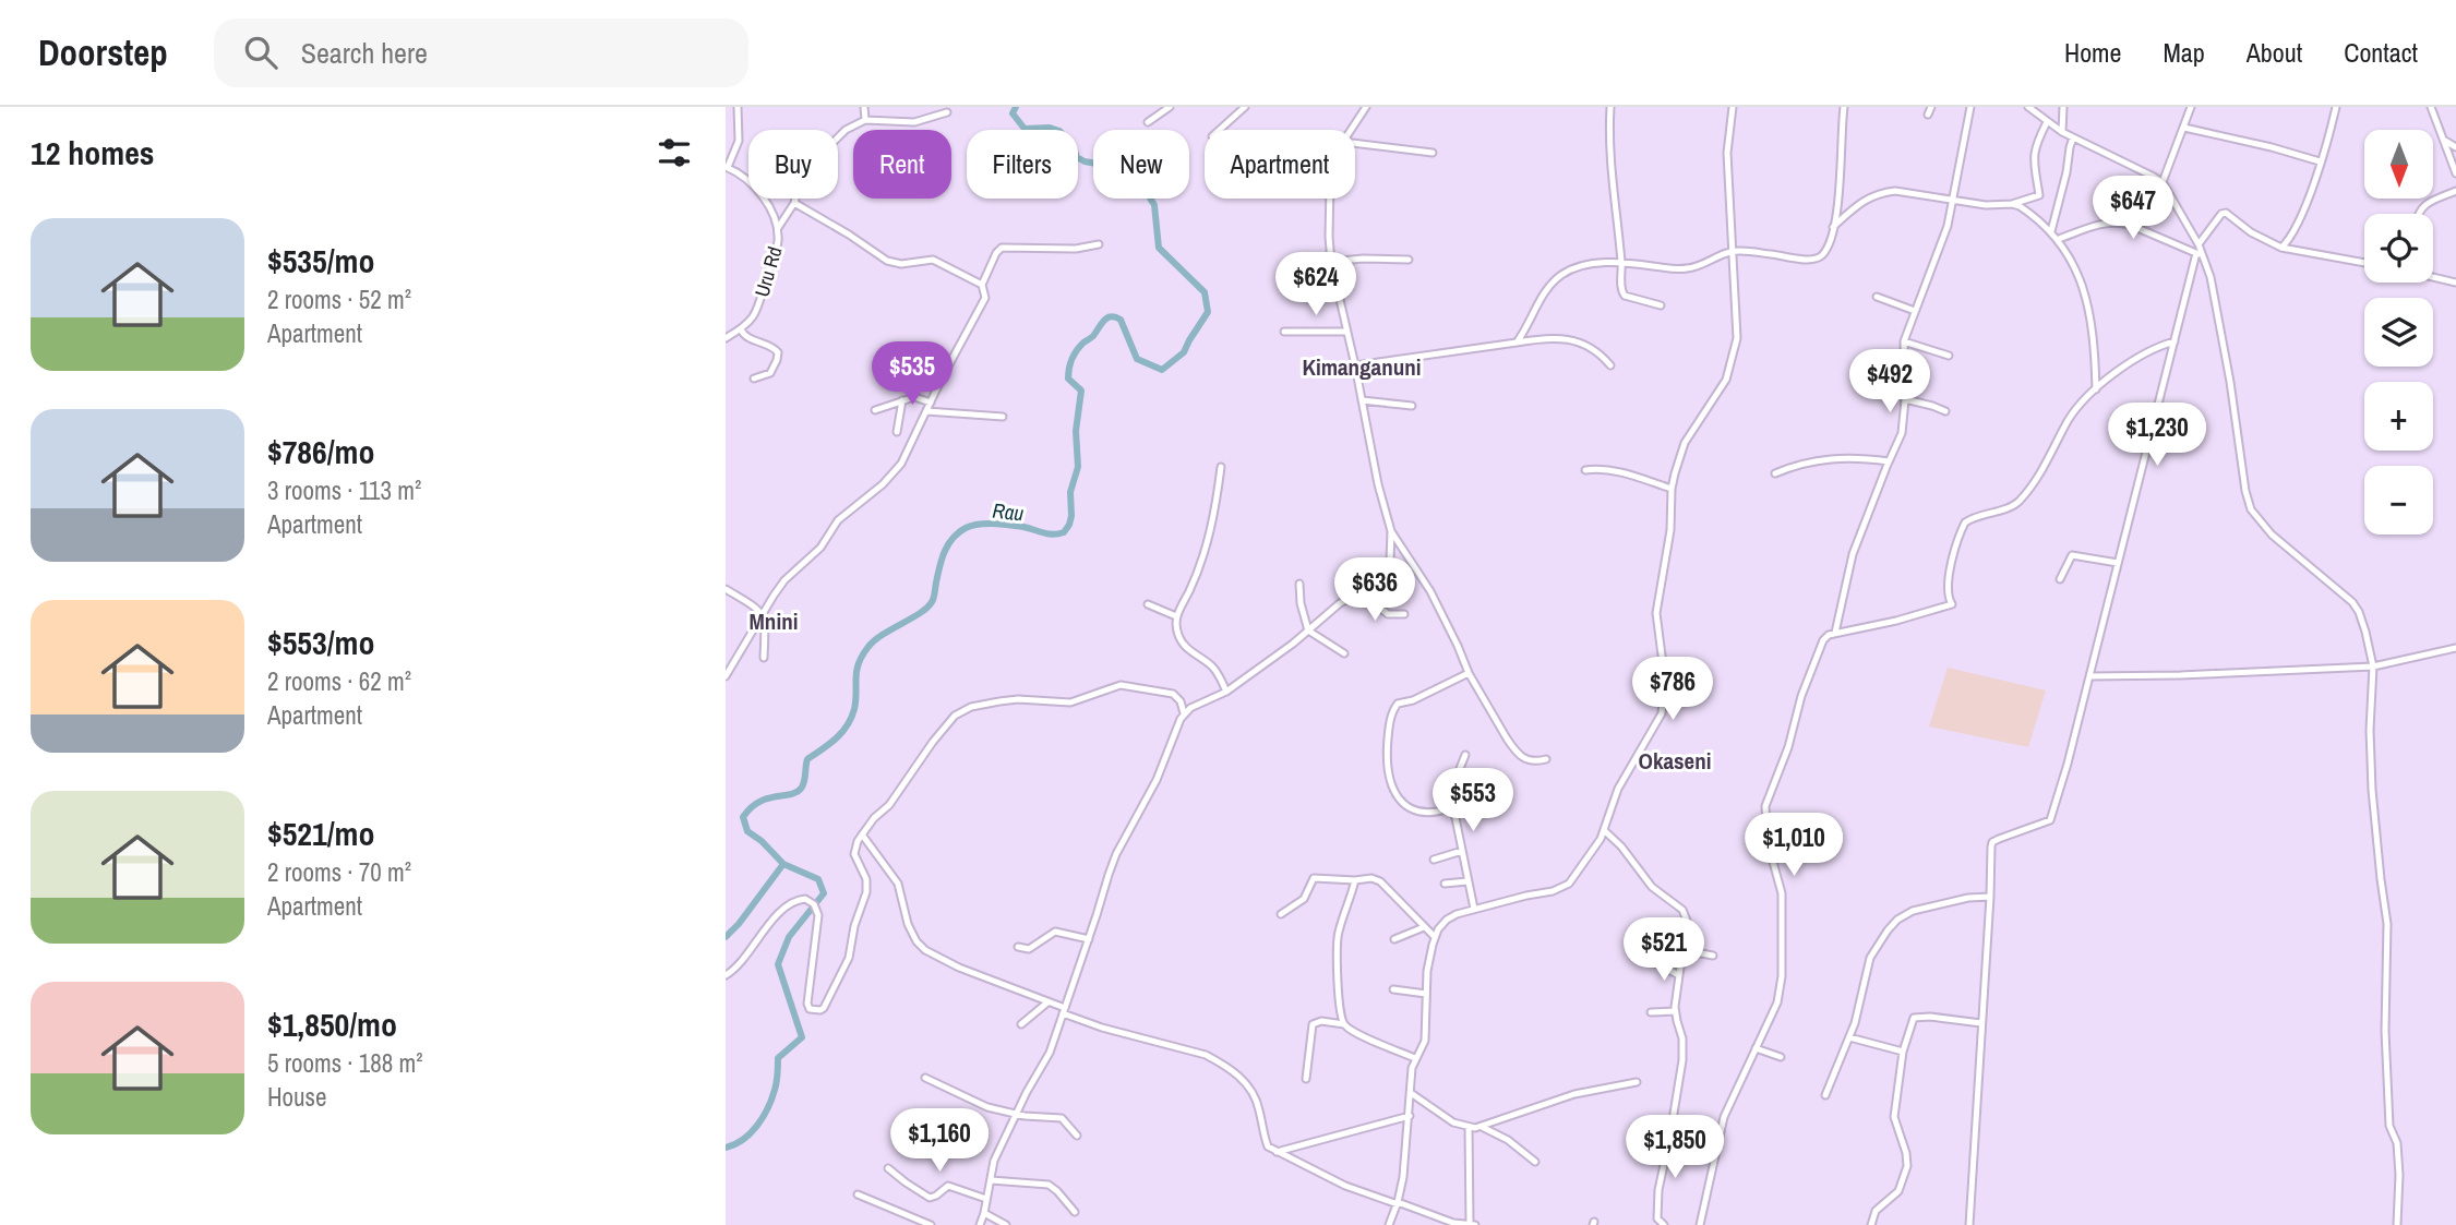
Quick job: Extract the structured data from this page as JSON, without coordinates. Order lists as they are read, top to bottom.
{
  "streets": {
    "street": ["Uru Rd"]
  },
  "districts": ["Kimanganuni", "Mnini", "Okaseni"],
  "water": ["Rau"],
  "north": "bottom",
  "page": {
    "header": "Doorstep",
    "search": "Search here",
    "nav": [
      "Home",
      "Map",
      "About",
      "Contact"
    ],
    "heading": "12 homes",
    "map_buttons": ["+", "−"],
    "chip": [
      "Buy",
      "Rent",
      "Filters",
      "New",
      "Apartment"
    ],
    "price": [
      "$647",
      "$624",
      "$535",
      "$492",
      "$1,230",
      "$636",
      "$786",
      "$553",
      "$1,010",
      "$521",
      "$1,160",
      "$1,850"
    ],
    "list": [
      {
        "name": "$535/mo",
        "note": "2 rooms · 52 m² · Apartment"
      },
      {
        "name": "$786/mo",
        "note": "3 rooms · 113 m² · Apartment"
      },
      {
        "name": "$553/mo",
        "note": "2 rooms · 62 m² · Apartment"
      },
      {
        "name": "$521/mo",
        "note": "2 rooms · 70 m² · Apartment"
      },
      {
        "name": "$1,850/mo",
        "note": "5 rooms · 188 m² · House"
      }
    ]
  }
}
